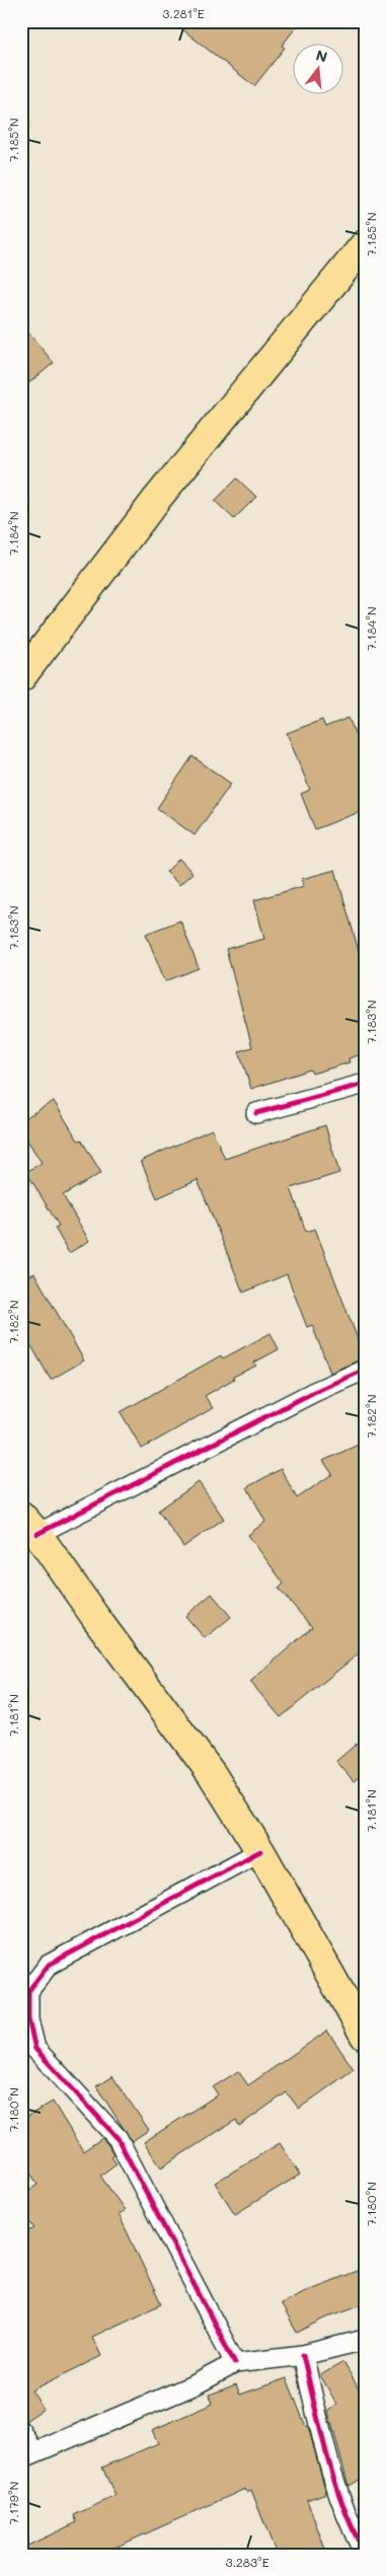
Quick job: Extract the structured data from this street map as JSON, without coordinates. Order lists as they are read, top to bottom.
{
  "north": "top",
  "coordinates": [
    "3.281°E",
    "7.185°N",
    "7.184°N",
    "7.183°N",
    "7.182°N",
    "7.181°N",
    "7.180°N",
    "7.179°N",
    "3.283°E"
  ]
}
